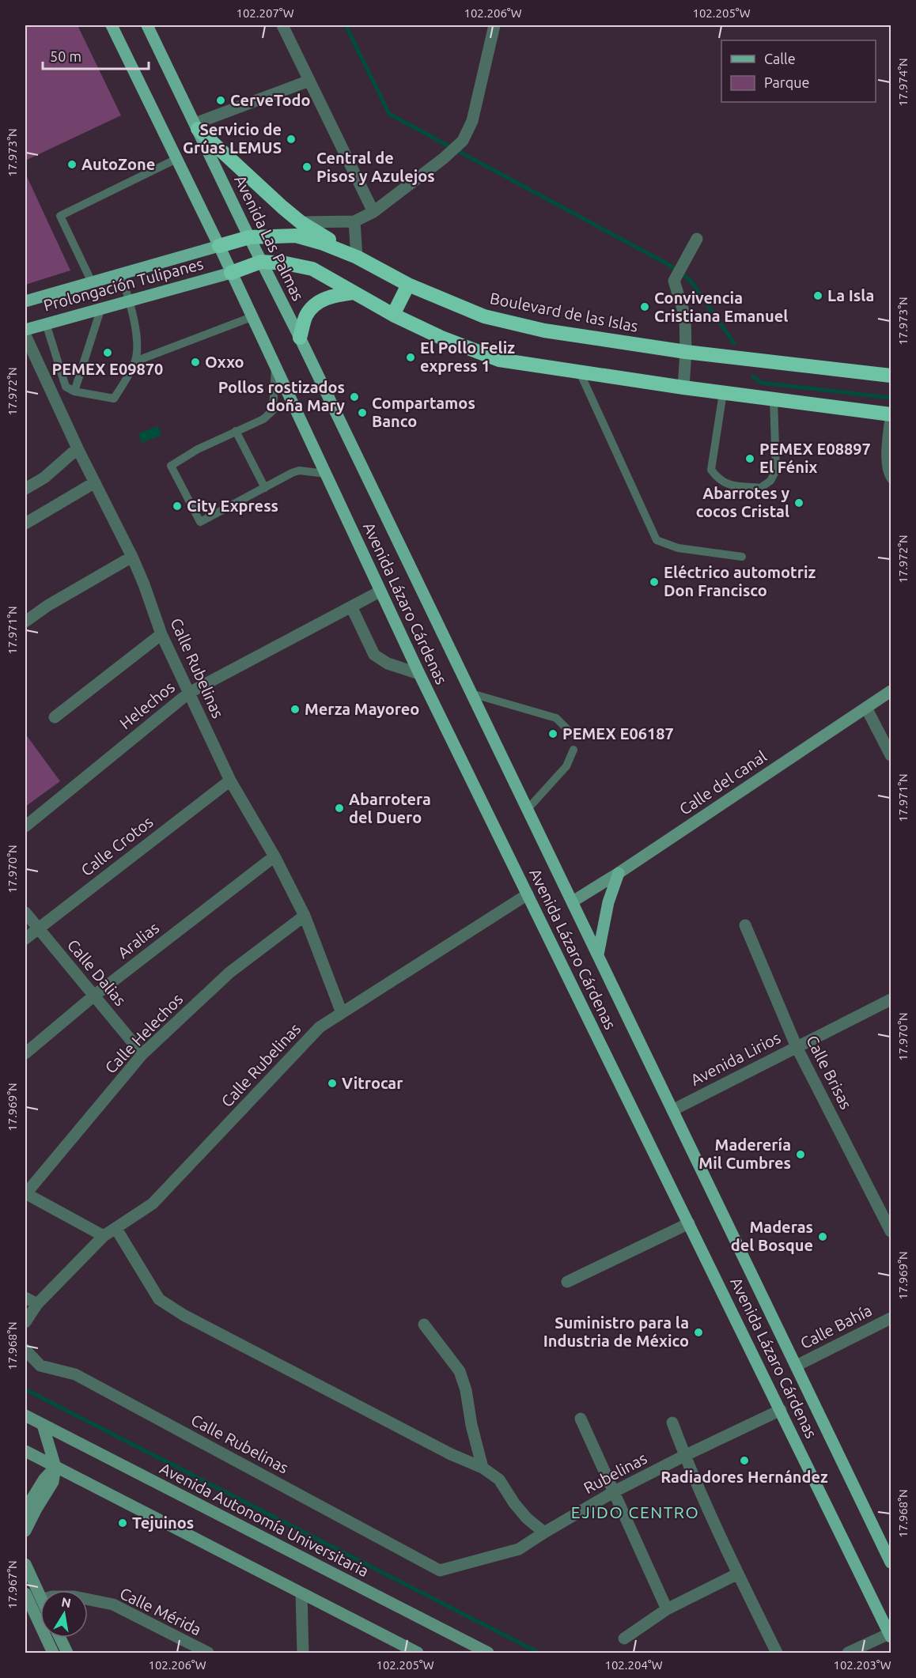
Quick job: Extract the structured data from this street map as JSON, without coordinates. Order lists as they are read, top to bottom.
{
  "streets": {
    "highway": ["Boulevard de las Islas"],
    "main road": [
      "Avenida Las Palmas",
      "Prolongación Tulipanes",
      "Avenida Lázaro Cárdenas",
      "Calle del canal",
      "Avenida Autonomía Universitaria"
    ],
    "street": [
      "Calle Rubelinas",
      "Helechos",
      "Calle Crotos",
      "Aralias",
      "Calle Dalias",
      "Calle Helechos",
      "Avenida Lirios",
      "Calle Brisas",
      "Calle Bahía",
      "Rubelinas",
      "Calle Mérida"
    ]
  },
  "crossings": [
    ["Avenida Las Palmas", "Boulevard de las Islas"],
    ["Avenida Las Palmas", "Avenida Lázaro Cárdenas"],
    ["Prolongación Tulipanes", "Boulevard de las Islas"],
    ["Prolongación Tulipanes", "Avenida Lázaro Cárdenas"],
    ["Avenida Lázaro Cárdenas", "Calle Rubelinas"],
    ["Avenida Lázaro Cárdenas", "Helechos"],
    ["Avenida Lázaro Cárdenas", "Calle del canal"],
    ["Avenida Lázaro Cárdenas", "Avenida Lirios"],
    ["Avenida Lázaro Cárdenas", "Calle Bahía"],
    ["Avenida Lázaro Cárdenas", "Rubelinas"],
    ["Calle Rubelinas", "Helechos"],
    ["Calle Rubelinas", "Calle Crotos"],
    ["Calle Rubelinas", "Aralias"],
    ["Calle Rubelinas", "Calle Helechos"],
    ["Calle Rubelinas", "Rubelinas"],
    ["Calle Crotos", "Calle Dalias"],
    ["Aralias", "Calle Dalias"],
    ["Calle Dalias", "Calle Helechos"],
    ["Avenida Lirios", "Calle Brisas"]
  ],
  "districts": ["EJIDO CENTRO"],
  "places": [
    "CerveTodo",
    "Servicio de Grúas LEMUS",
    "AutoZone",
    "Central de Pisos y Azulejos",
    "La Isla",
    "Convivencia Cristiana Emanuel",
    "PEMEX E09870",
    "El Pollo Feliz express 1",
    "Oxxo",
    "Pollos rostizados doña Mary",
    "Compartamos Banco",
    "PEMEX E08897 El Fénix",
    "Abarrotes y cocos Cristal",
    "City Express",
    "Eléctrico automotriz Don Francisco",
    "Merza Mayoreo",
    "PEMEX E06187",
    "Abarrotera del Duero",
    "Vitrocar",
    "Maderería Mil Cumbres",
    "Maderas del Bosque",
    "Suministro para la Industria de México",
    "Radiadores Hernández",
    "Tejuinos"
  ],
  "legend": ["Calle", "Parque"],
  "scale_bar": "50 m",
  "north": "top",
  "coordinates": [
    "102.207°W",
    "102.206°W",
    "102.205°W",
    "17.974°N",
    "17.973°N",
    "17.972°N",
    "17.971°N",
    "17.970°N",
    "17.969°N",
    "17.968°N",
    "17.967°N",
    "102.204°W",
    "102.203°W"
  ]
}
